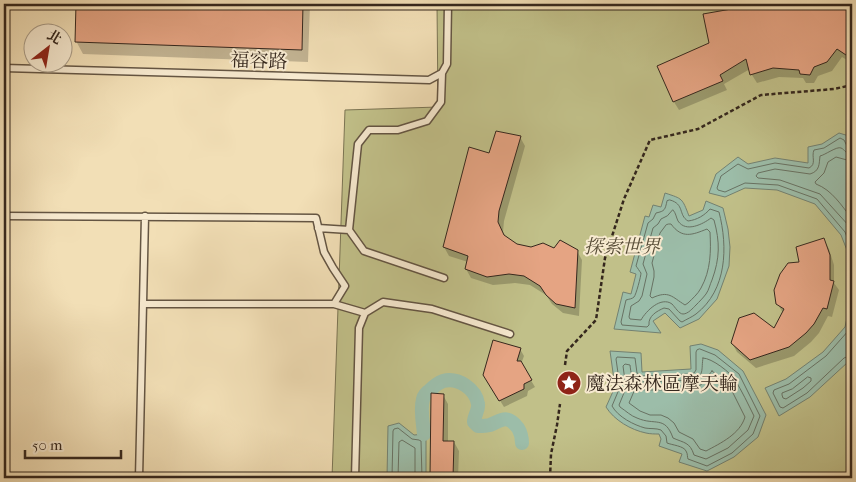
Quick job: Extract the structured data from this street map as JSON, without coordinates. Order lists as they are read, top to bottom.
{
  "streets": {
    "lane": ["福容路"]
  },
  "parks": ["探索世界"],
  "places": {
    "place": ["魔法森林區摩天輪"]
  },
  "scale_bar": "50 m",
  "north": "top right"
}
